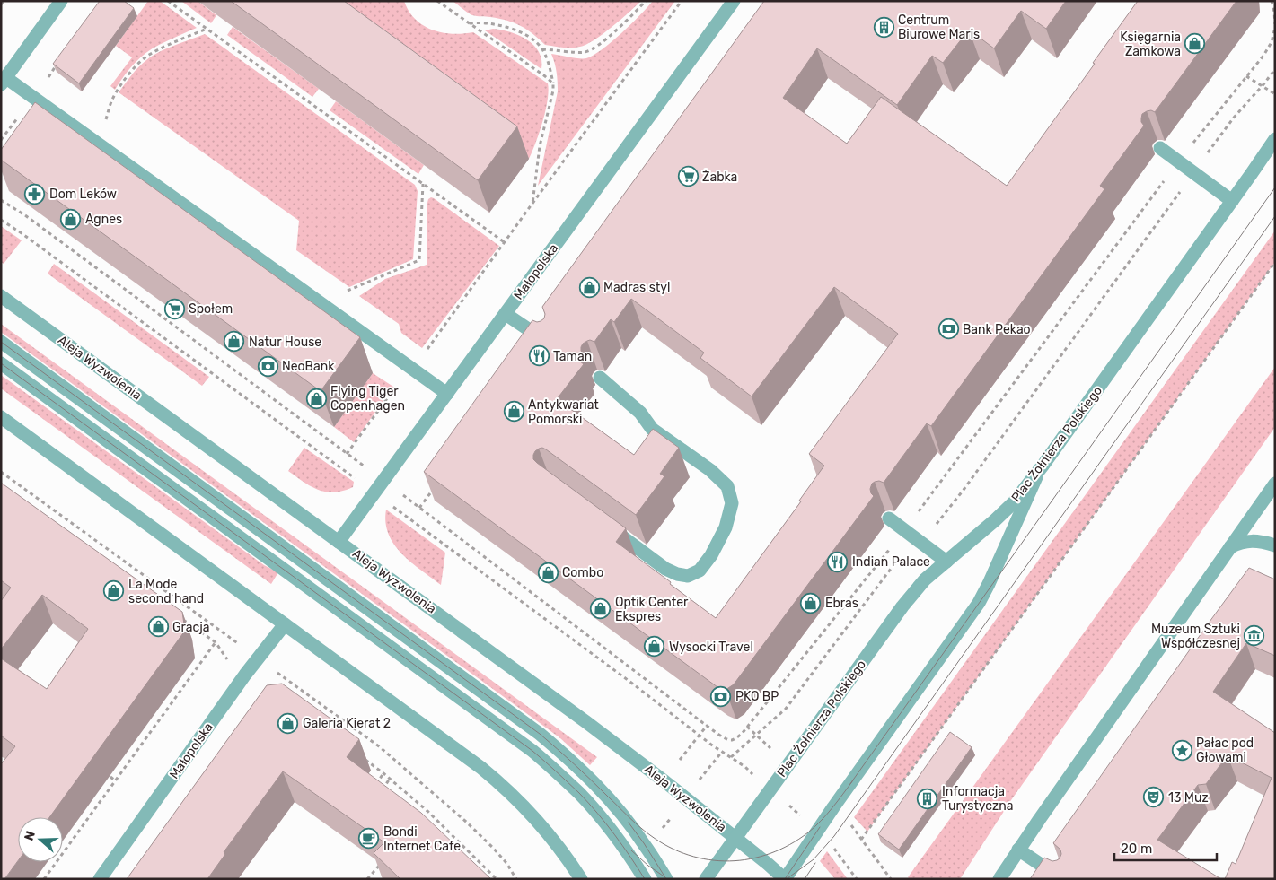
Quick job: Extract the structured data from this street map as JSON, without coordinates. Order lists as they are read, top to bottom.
{
  "streets": {
    "street": ["Małopolska", "Aleja Wyzwolenia", "Plac Żołnierza Polskiego"]
  },
  "crossings": [
    ["Małopolska", "Aleja Wyzwolenia"],
    ["Aleja Wyzwolenia", "Plac Żołnierza Polskiego"]
  ],
  "places": {
    "building": ["Centrum Biurowe Maris", "Informacja Turystyczna"],
    "shop": [
      "Księgarnia Zamkowa",
      "Agnes",
      "Madras styl",
      "Natur House",
      "Flying Tiger Copenhagen",
      "Antykwariat Pomorski",
      "Combo",
      "La Mode second hand",
      "Ebras",
      "Optik Center Ekspres",
      "Gracja",
      "Wysocki Travel",
      "Galeria Kierat 2"
    ],
    "supermarket": ["Żabka", "Społem"],
    "pharmacy": ["Dom Leków"],
    "bank": ["Bank Pekao", "NeoBank", "PKO BP"],
    "restaurant": ["Taman", "Indian Palace"],
    "museum": ["Muzeum Sztuki Współczesnej"],
    "place": ["Pałac pod Głowami"],
    "theatre": ["13 Muz"],
    "cafe": ["Bondi Internet Cafe"]
  },
  "scale_bar": "20 m",
  "north": "left"
}
